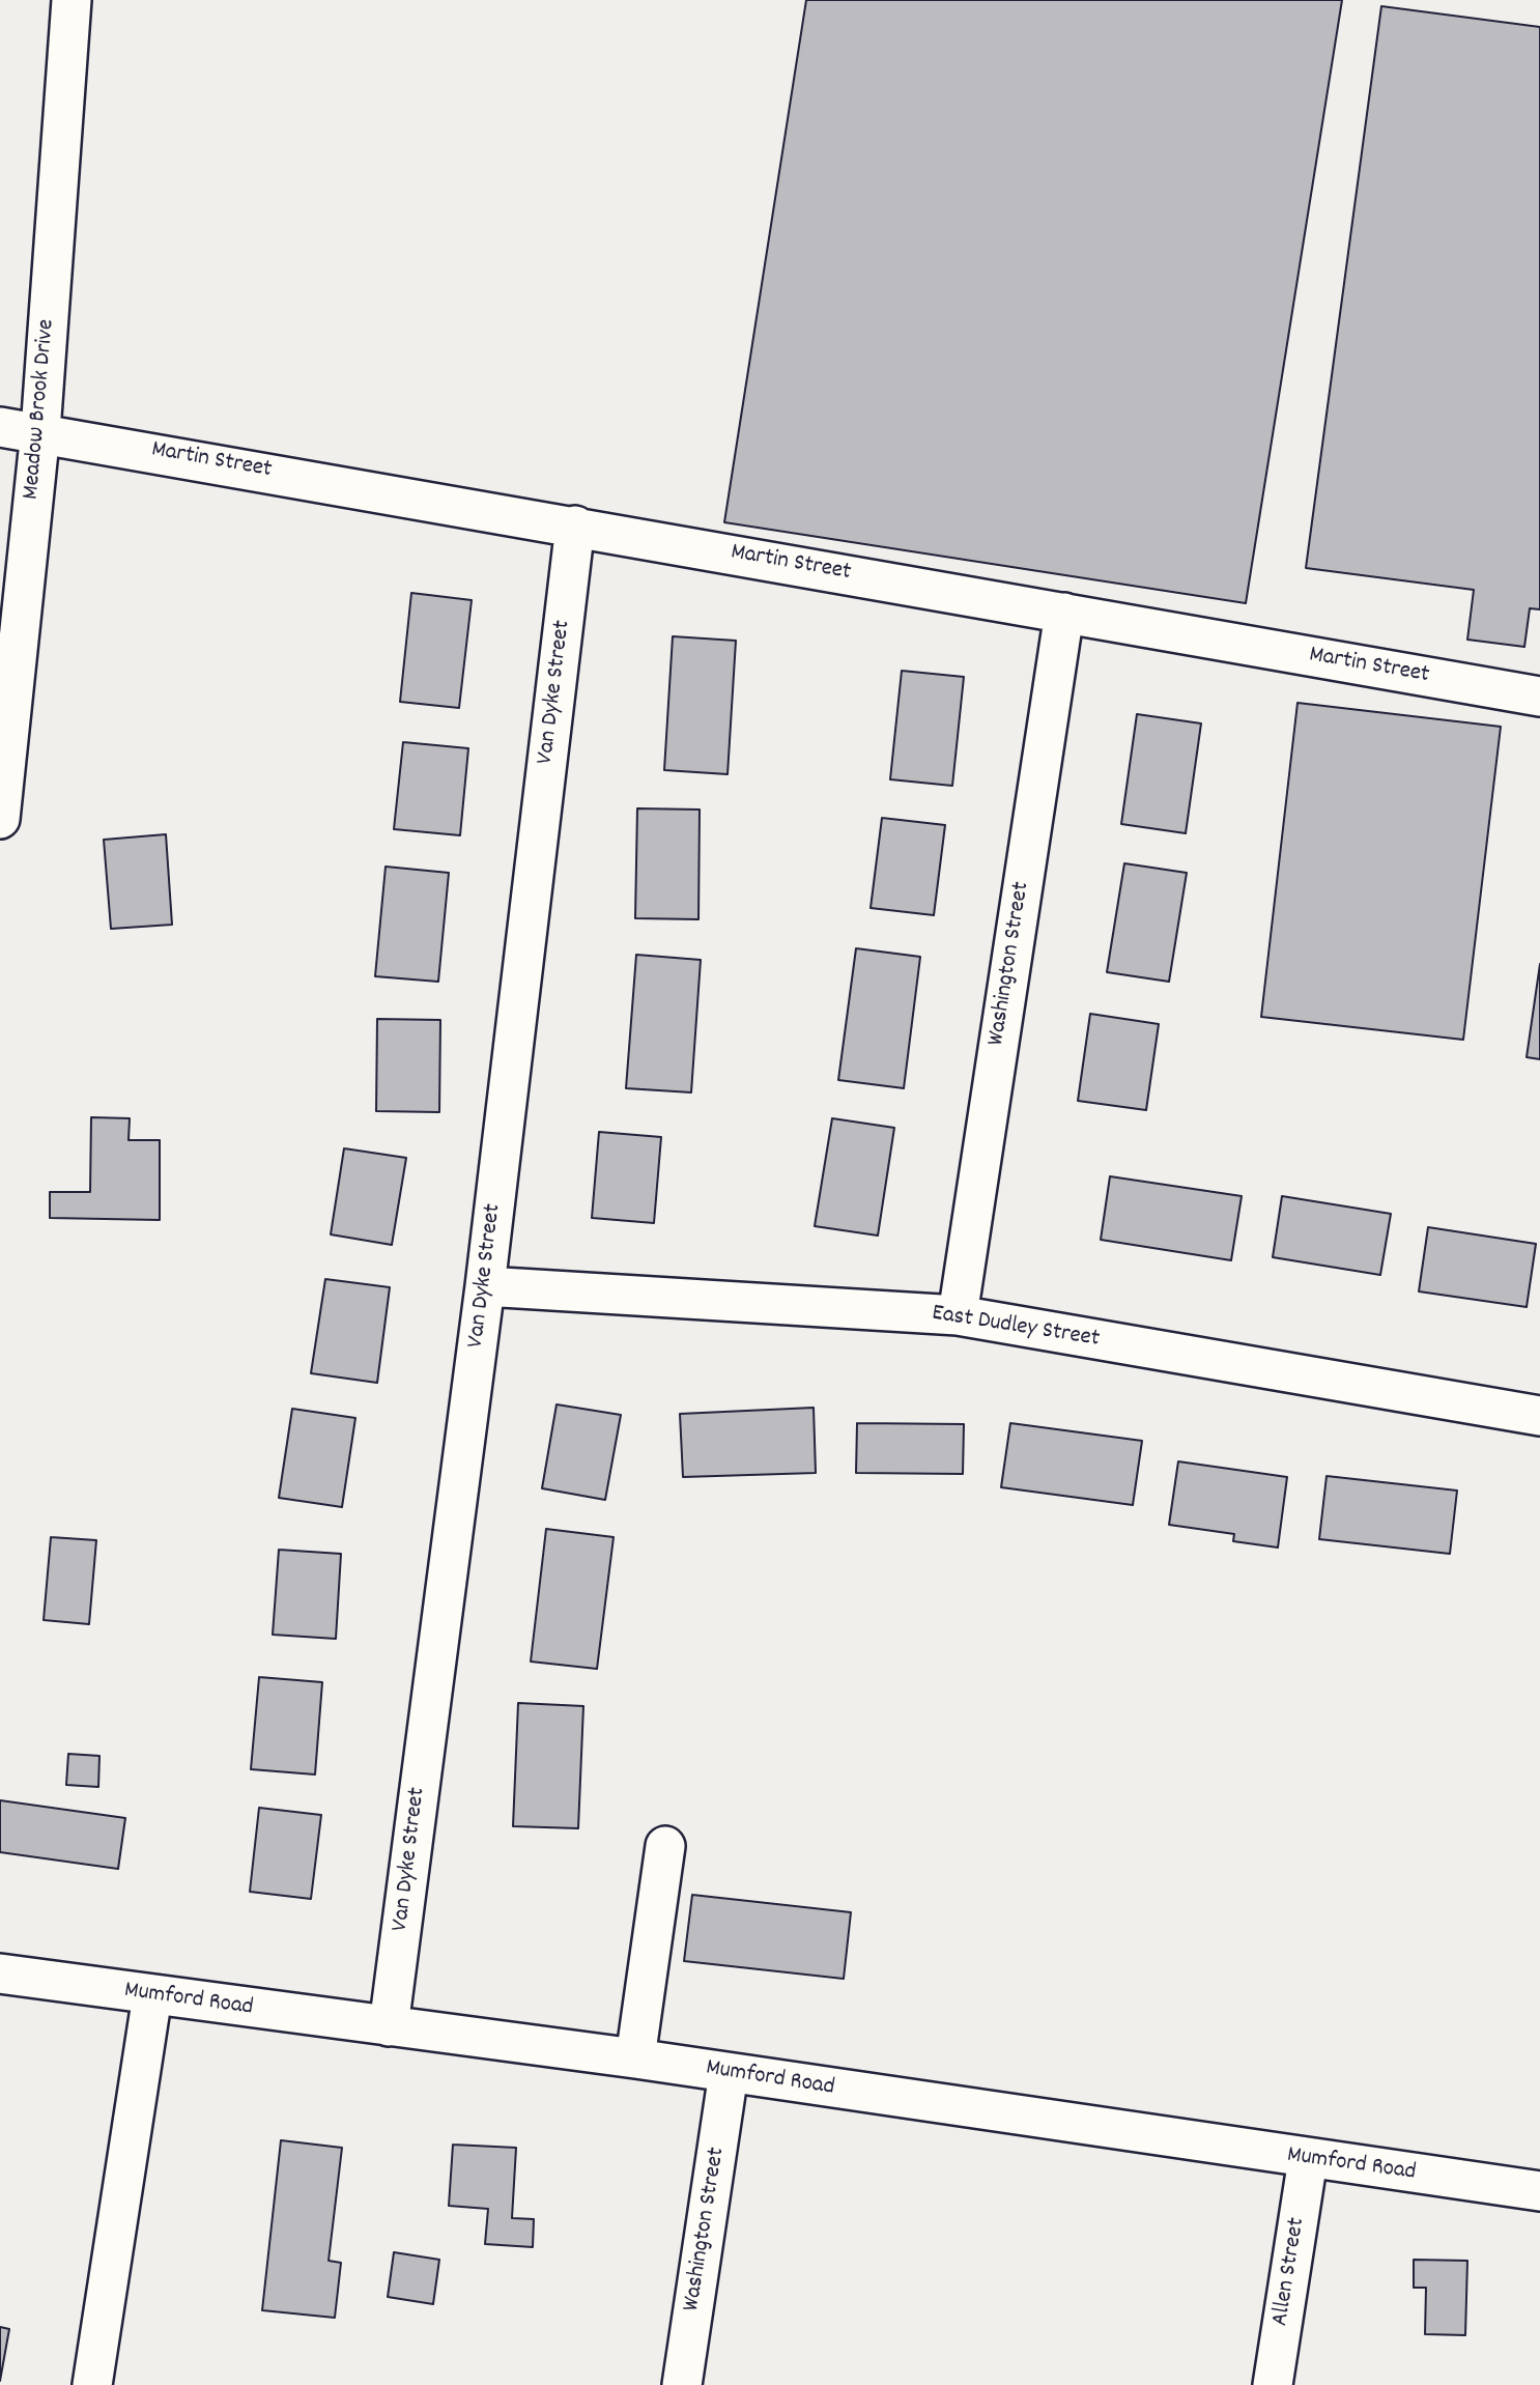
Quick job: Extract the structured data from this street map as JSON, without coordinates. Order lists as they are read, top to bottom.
{
  "streets": {
    "street": [
      "Meadow Brook Drive",
      "Martin Street",
      "Van Dyke Street",
      "Washington Street",
      "East Dudley Street",
      "Mumford Road",
      "Allen Street"
    ]
  },
  "crossings": [
    ["Meadow Brook Drive", "Martin Street"],
    ["Martin Street", "Van Dyke Street"],
    ["Martin Street", "Washington Street"],
    ["Van Dyke Street", "East Dudley Street"],
    ["Van Dyke Street", "Mumford Road"],
    ["Washington Street", "East Dudley Street"],
    ["Washington Street", "Mumford Road"],
    ["Mumford Road", "Allen Street"]
  ]
}
